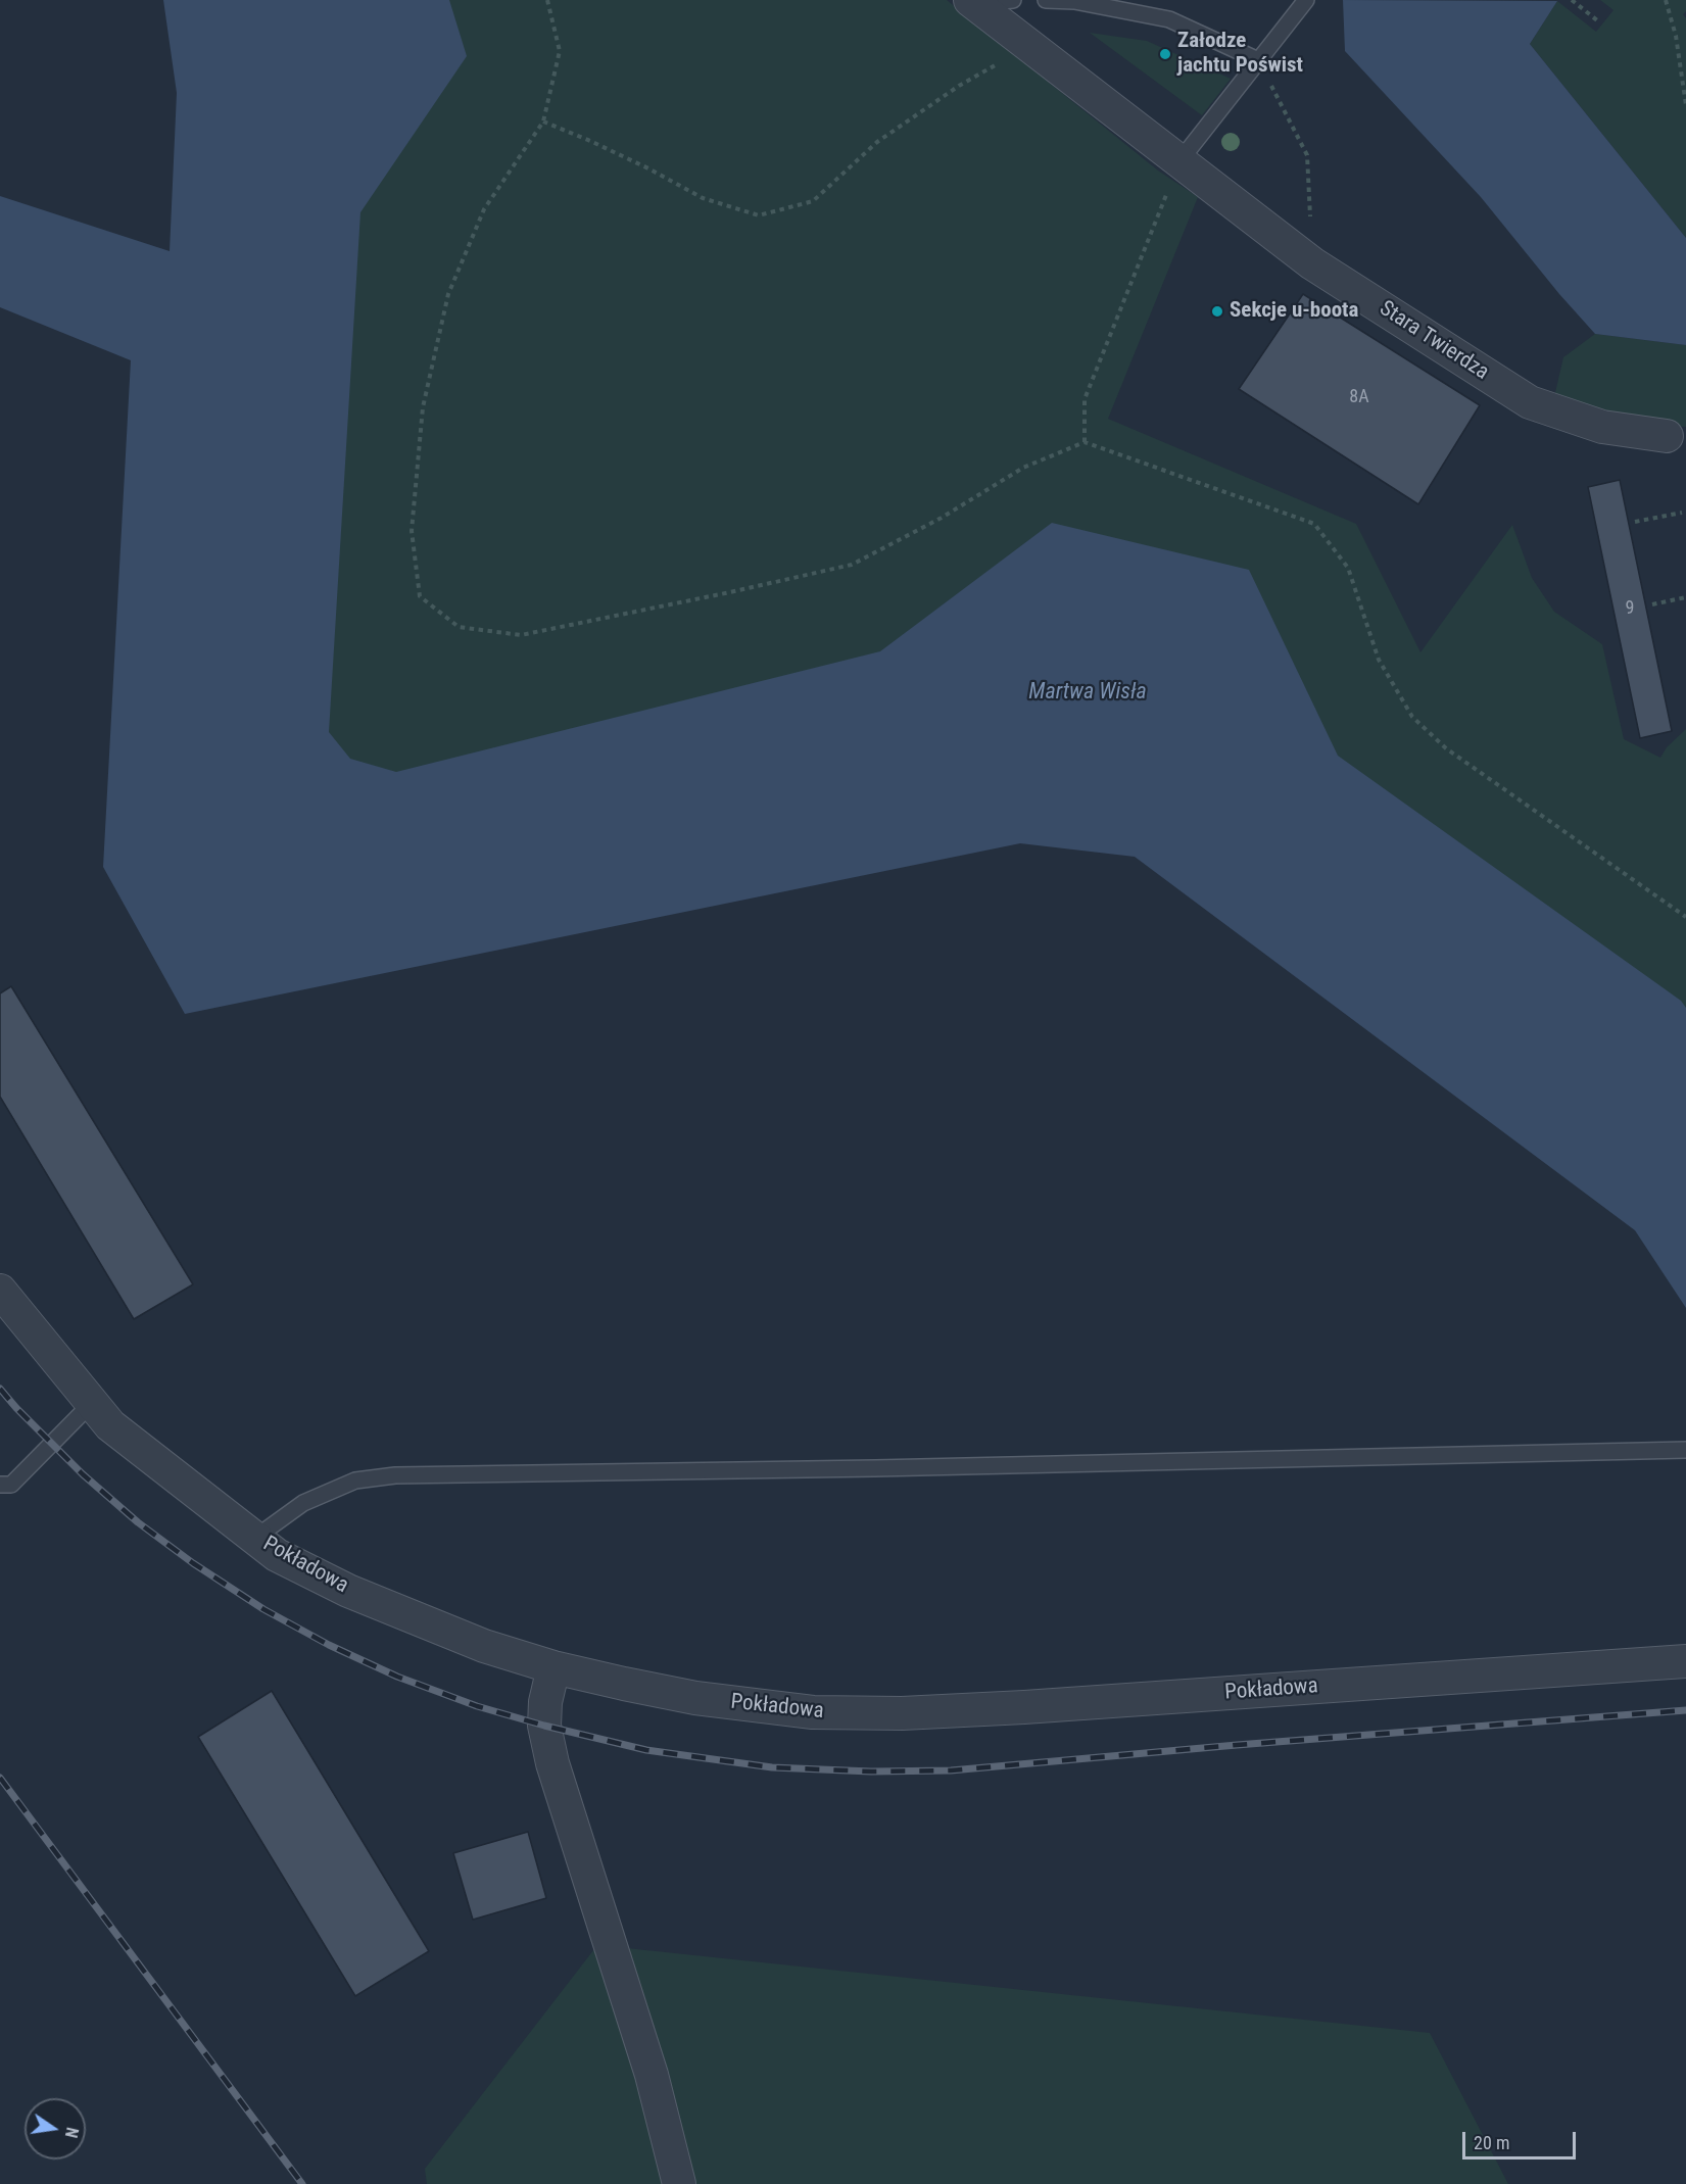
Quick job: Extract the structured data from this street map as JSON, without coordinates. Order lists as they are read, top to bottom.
{
  "streets": {
    "street": ["Stara Twierdza", "Pokładowa"]
  },
  "water": ["Martwa Wisła"],
  "places": ["Załodze jachtu Poświst", "Sekcje u-boota"],
  "house_numbers": ["8A", "9"],
  "scale_bar": "20 m",
  "north": "right"
}
